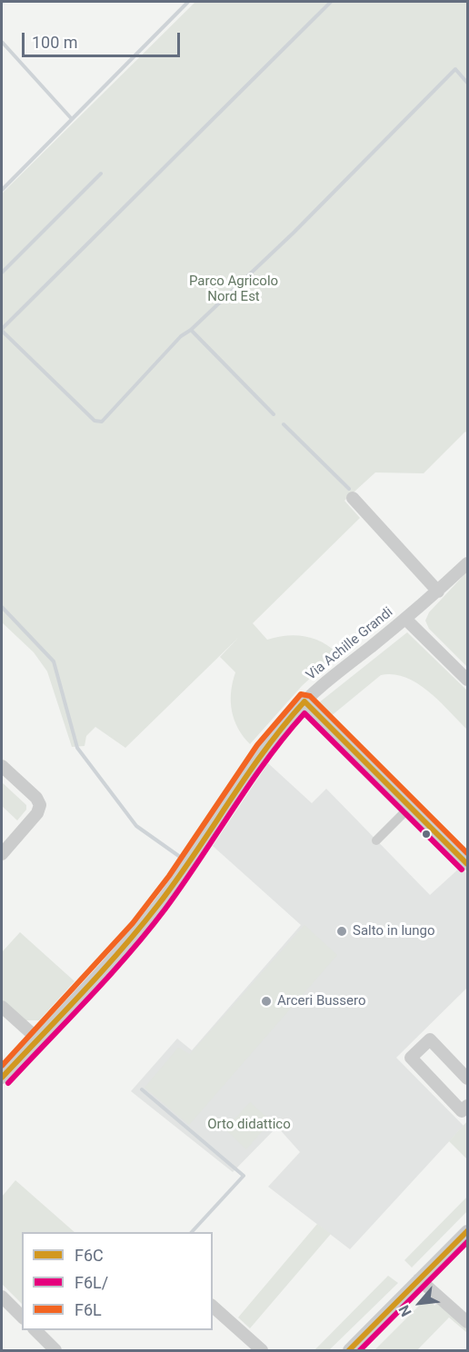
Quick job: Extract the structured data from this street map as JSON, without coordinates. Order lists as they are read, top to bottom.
{
  "streets": {
    "street": ["Via Achille Grandi"]
  },
  "parks": ["Parco Agricolo Nord Est", "Orto didattico"],
  "places": ["Salto in lungo", "Arceri Bussero"],
  "lines": ["transit line F6L", "transit line F6C", "transit line F6L/"],
  "legend": ["F6C", "F6L/", "F6L"],
  "scale_bar": "100 m",
  "north": "bottom left"
}
